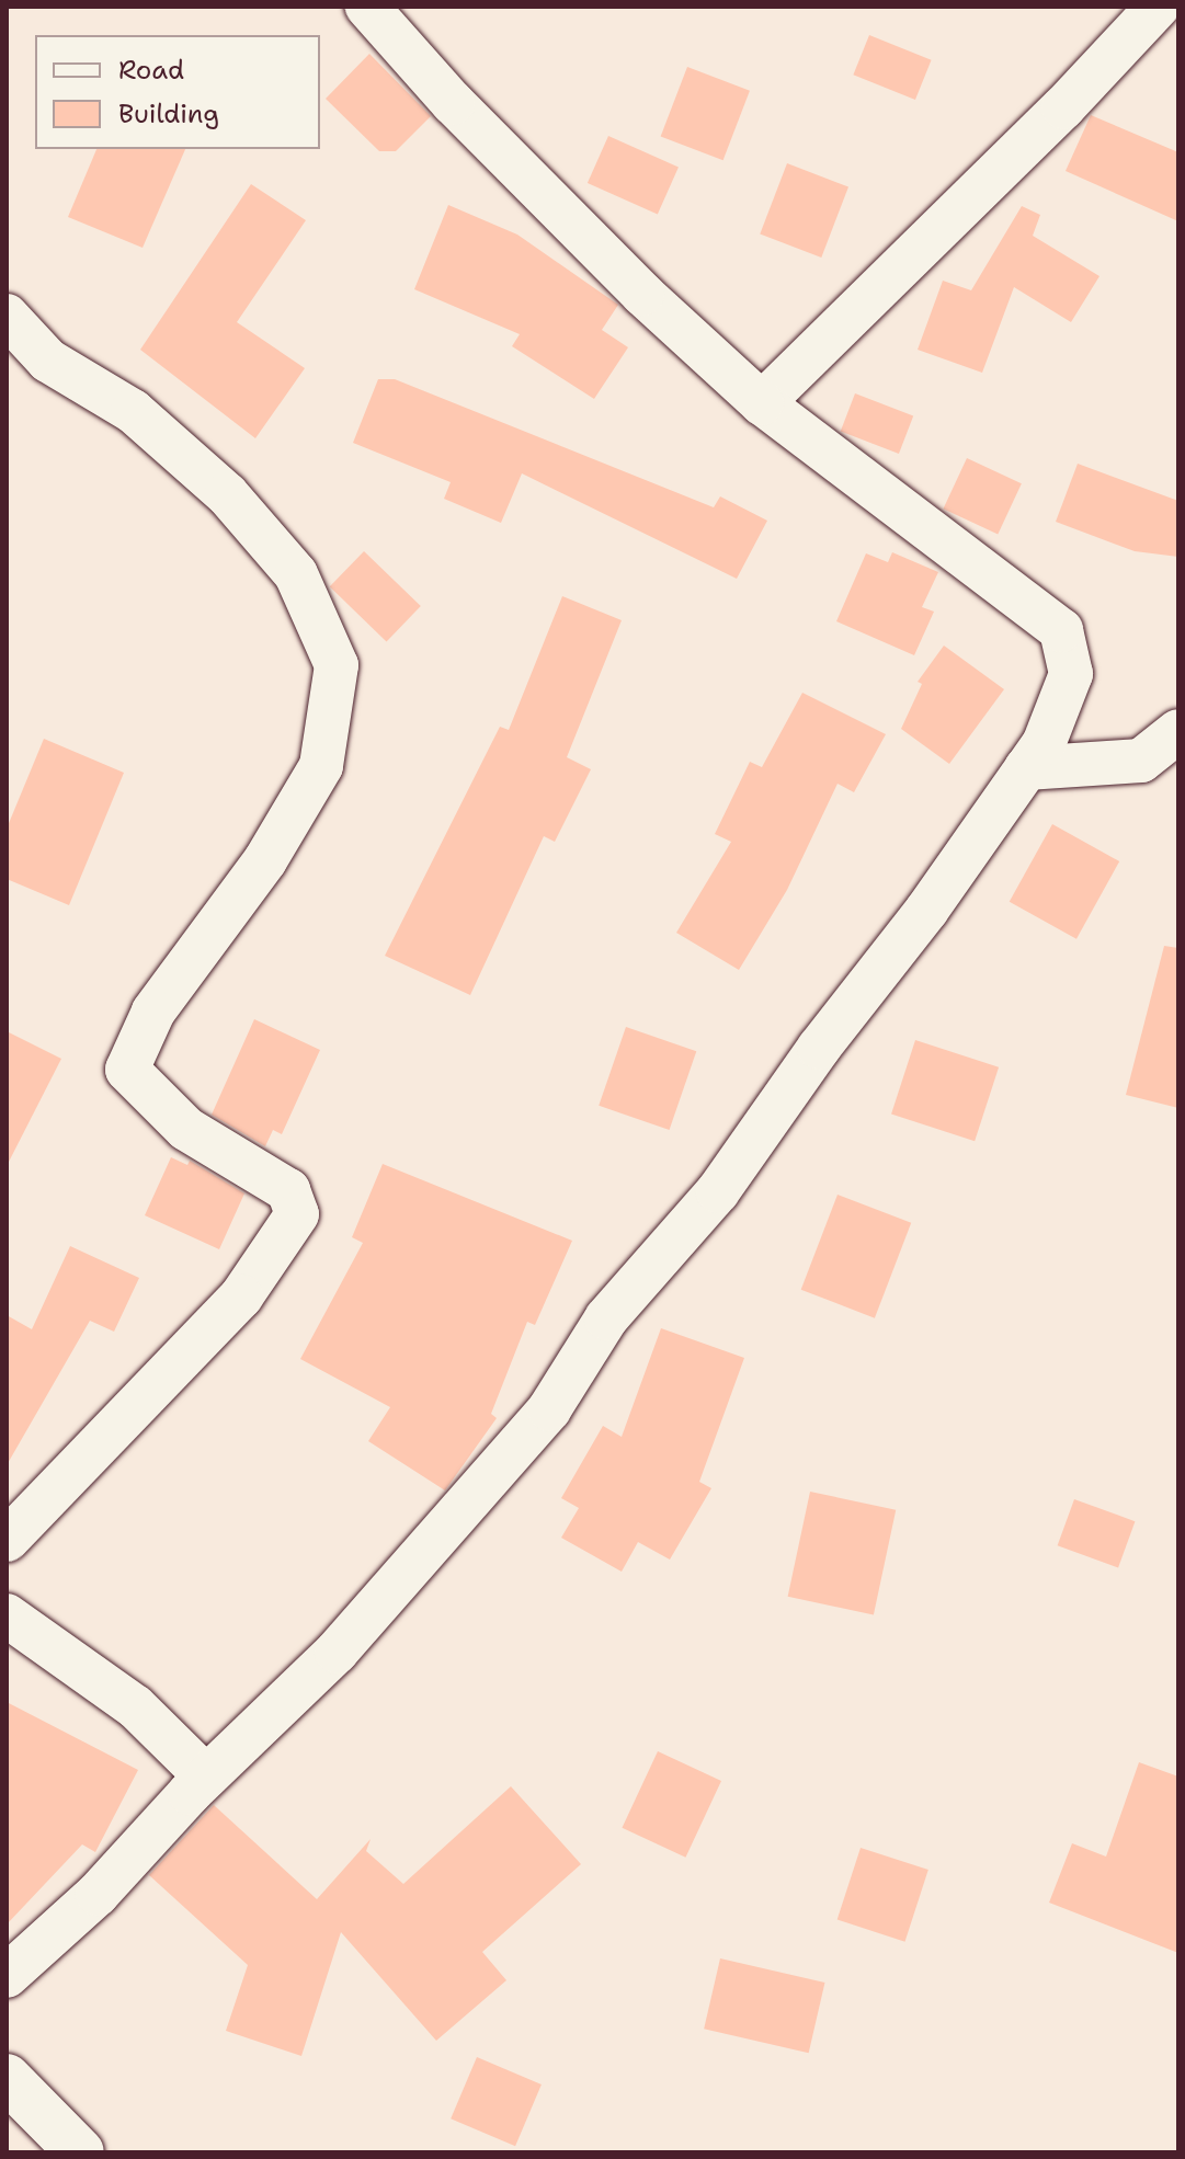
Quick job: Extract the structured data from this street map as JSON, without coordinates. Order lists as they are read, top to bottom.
{
  "legend": ["Road", "Building"]
}
